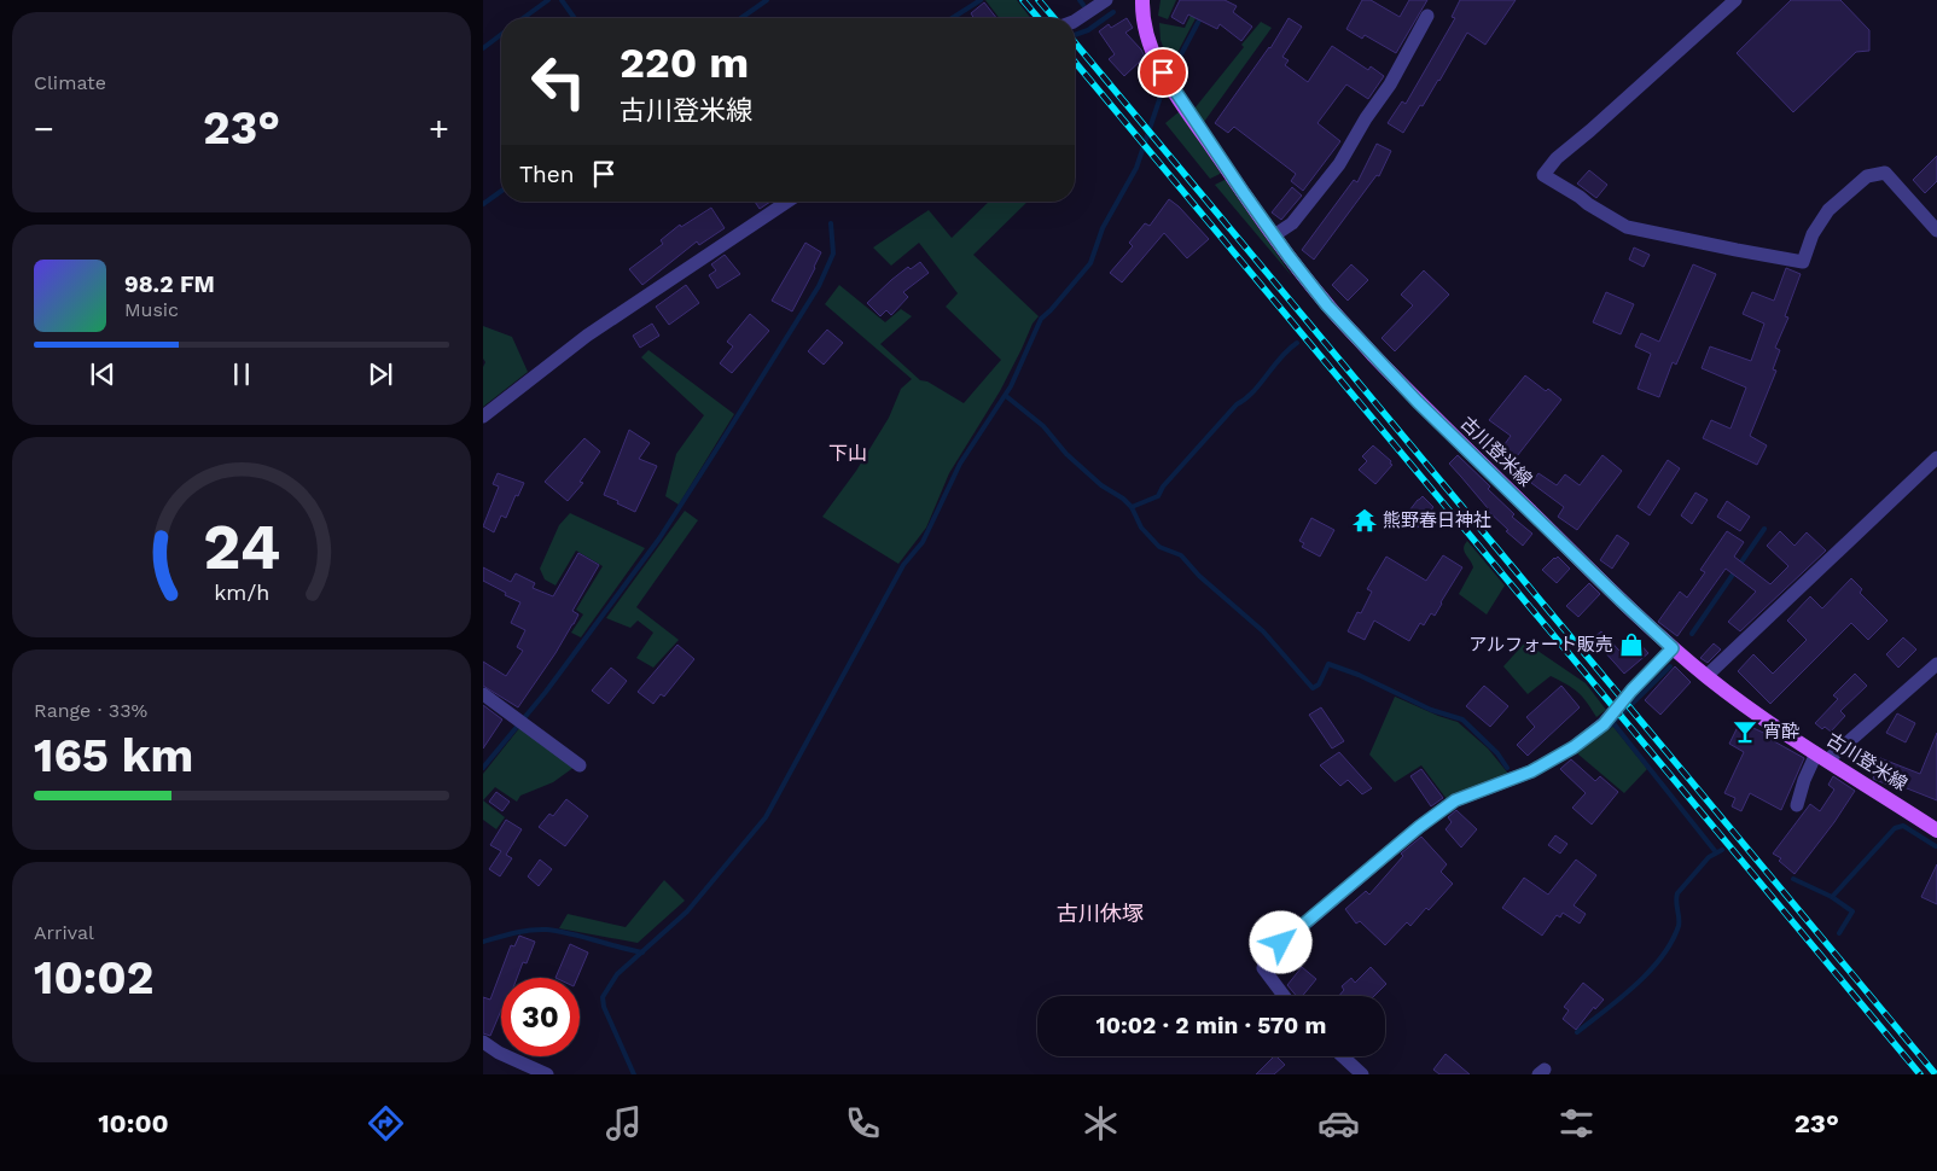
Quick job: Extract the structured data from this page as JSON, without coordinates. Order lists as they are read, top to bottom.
{
  "streets": {
    "main road": ["古川登米線"]
  },
  "districts": ["下山", "古川休塚"],
  "places": {
    "temple": ["熊野春日神社"],
    "shop": ["アルフォート販売"],
    "bar": ["宵酔"]
  },
  "page": {
    "tile": [
      "Climate",
      ["Range · 33%", "165 km"],
      ["Arrival", "10:02"]
    ],
    "turn": ["220 m", "古川登米線"],
    "heat": ["−", "23°", "+"],
    "then": "Then",
    "song": ["98.2 FM", "Music"],
    "limit": "30",
    "trip": "10:02 · 2 min · 570 m",
    "tabs": ["10:00", "23°"],
    "gauge": ["24", "km/h"]
  }
}
